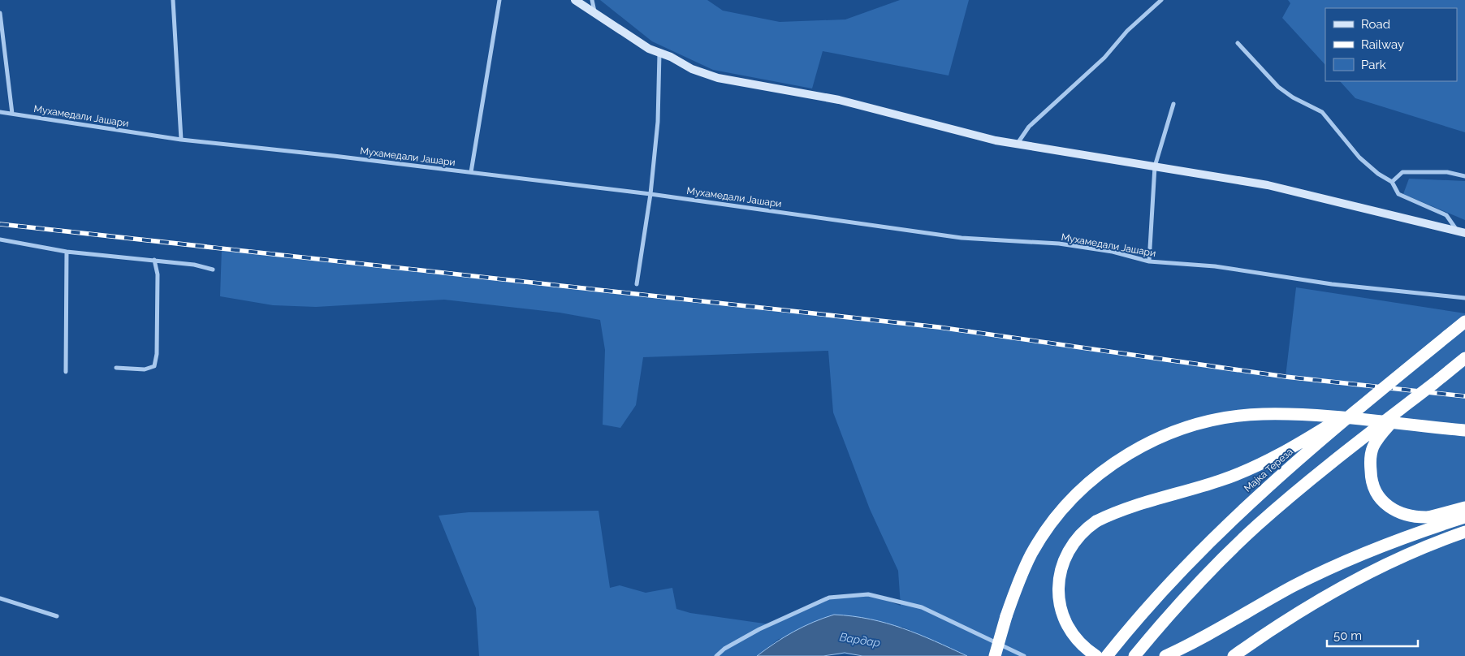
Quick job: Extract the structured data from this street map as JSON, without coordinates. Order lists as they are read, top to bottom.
{
  "streets": {
    "highway": ["Мајка Тереза"],
    "street": ["Мухамедали Јашари"]
  },
  "water": ["Вардар"],
  "legend": ["Road", "Railway", "Park"],
  "scale_bar": "50 m"
}
